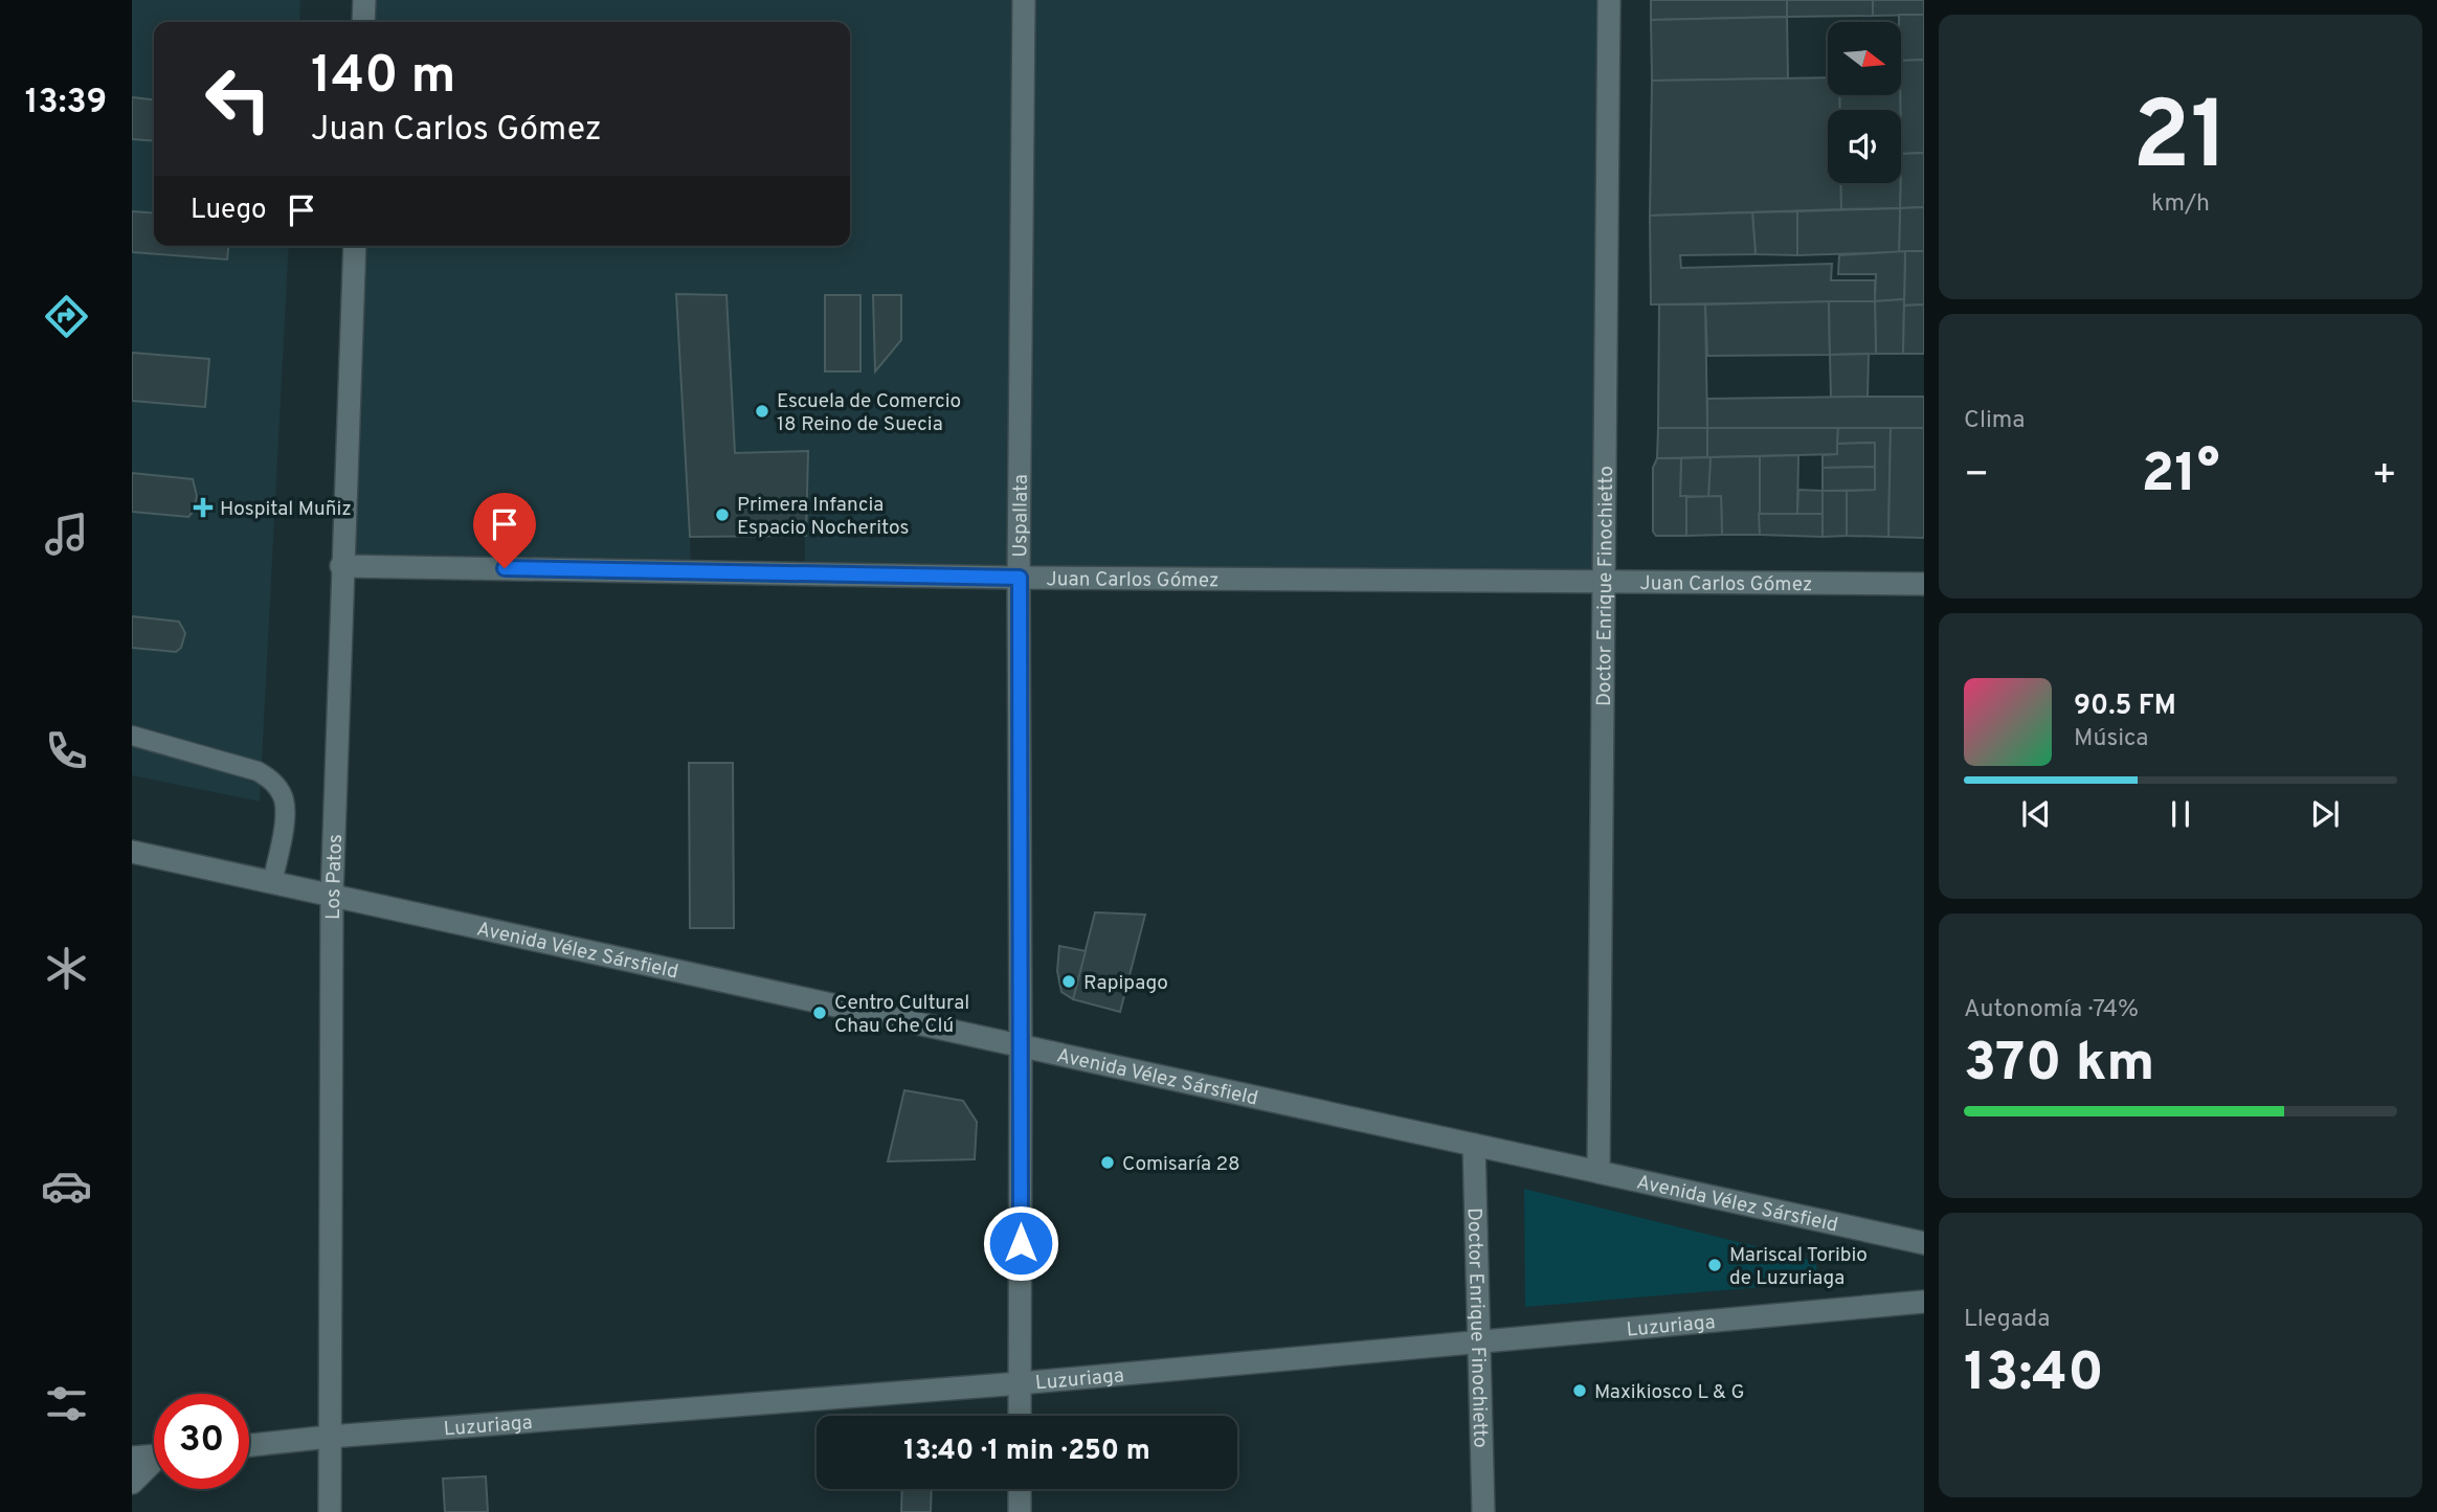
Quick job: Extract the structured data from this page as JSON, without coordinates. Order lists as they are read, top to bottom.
{
  "streets": {
    "street": [
      "Uspallata",
      "Juan Carlos Gómez",
      "Doctor Enrique Finochietto",
      "Los Patos",
      "Avenida Vélez Sársfield",
      "Luzuriaga"
    ]
  },
  "crossings": [
    ["Uspallata", "Juan Carlos Gómez"],
    ["Uspallata", "Avenida Vélez Sársfield"],
    ["Uspallata", "Luzuriaga"],
    ["Juan Carlos Gómez", "Doctor Enrique Finochietto"],
    ["Juan Carlos Gómez", "Los Patos"],
    ["Doctor Enrique Finochietto", "Avenida Vélez Sársfield"],
    ["Doctor Enrique Finochietto", "Luzuriaga"],
    ["Los Patos", "Avenida Vélez Sársfield"],
    ["Los Patos", "Luzuriaga"]
  ],
  "places": {
    "other": [
      "Escuela de Comercio 18 Reino de Suecia",
      "Primera Infancia Espacio Nocheritos",
      "Rapipago",
      "Centro Cultural Chau Che Clú",
      "Comisaría 28",
      "Mariscal Toribio de Luzuriaga",
      "Maxikiosco L & G"
    ],
    "health": ["Hospital Muñiz"]
  },
  "north": "right",
  "page": {
    "tabs": "13:39",
    "tile": [
      ["21", "km/h"],
      "Clima",
      ["Autonomía · 74%", "370 km"],
      ["Llegada", "13:40"]
    ],
    "turn": ["140 m", "Juan Carlos Gómez"],
    "then": "Luego",
    "heat": ["−", "21°", "+"],
    "song": ["90.5 FM", "Música"],
    "limit": "30",
    "trip": "13:40 · 1 min · 250 m"
  }
}
